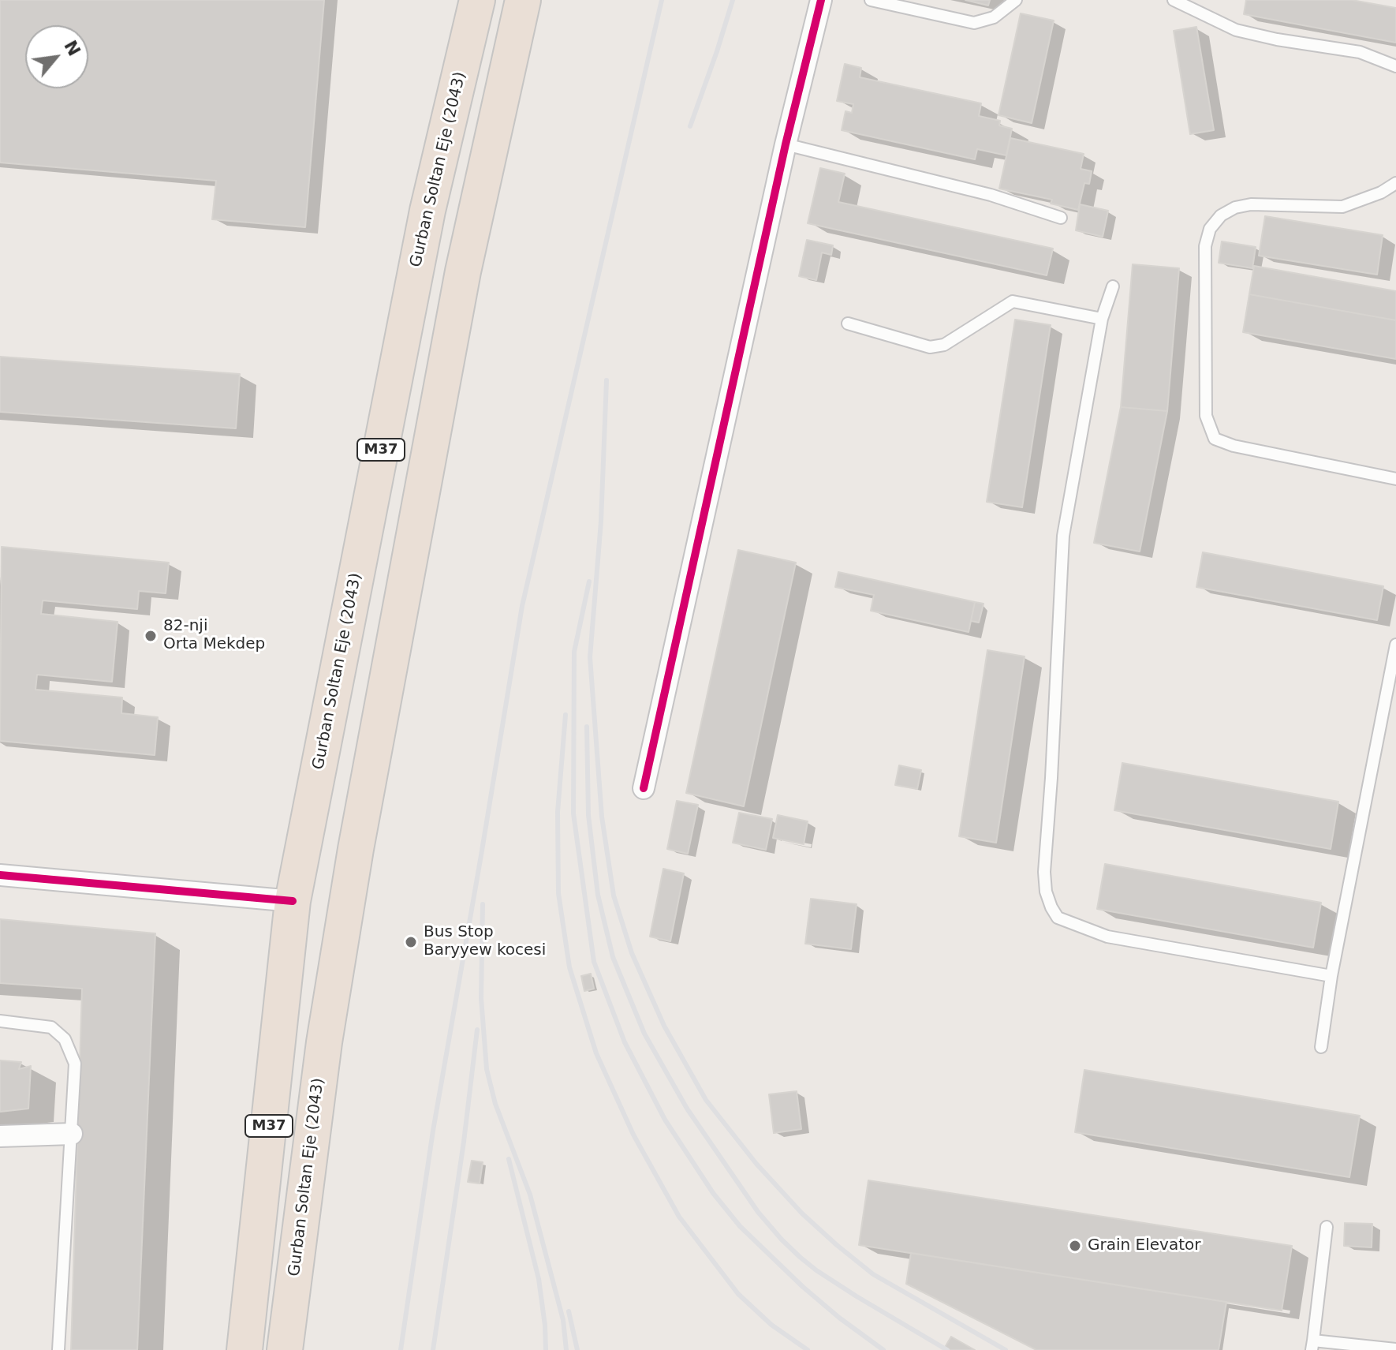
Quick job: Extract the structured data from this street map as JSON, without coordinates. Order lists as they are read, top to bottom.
{
  "streets": {
    "highway": ["Gurban Soltan Eje (2043)", "M37"]
  },
  "places": ["82-nji Orta Mekdep", "Bus Stop Baryyew kocesi", "Grain Elevator"],
  "north": "top right"
}
